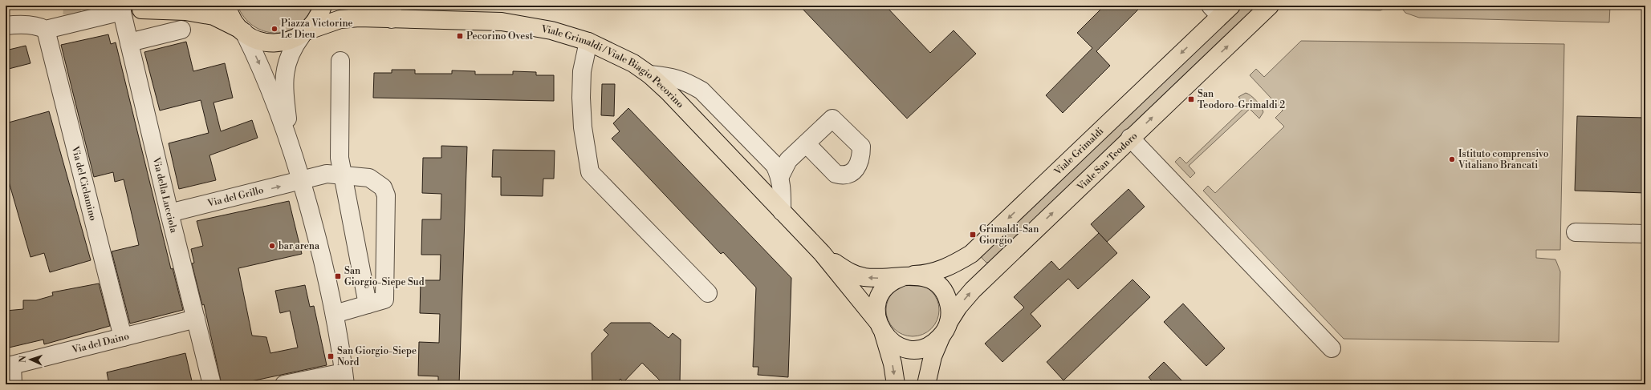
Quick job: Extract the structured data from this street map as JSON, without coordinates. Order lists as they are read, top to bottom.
{
  "streets": {
    "main road": ["Viale Grimaldi / Viale Biagio Pecorino", "Viale Grimaldi", "Viale San Teodoro"],
    "street": [
      "Via del Ciclamino",
      "Via della Lucciola",
      "Via del Grillo",
      "Via del Daino"
    ]
  },
  "crossings": [
    ["Viale Grimaldi / Viale Biagio Pecorino", "Viale Grimaldi"],
    ["Viale Grimaldi", "Viale San Teodoro"],
    ["Via del Ciclamino", "Via del Daino"],
    ["Via della Lucciola", "Via del Grillo"],
    ["Via della Lucciola", "Via del Daino"]
  ],
  "one_way": ["Viale Grimaldi", "Viale San Teodoro", "Via del Grillo"],
  "places": {
    "other": ["Piazza Victorine Le Dieu", "Istituto comprensivo Vitaliano Brancati", "bar arena"],
    "transit": [
      "Pecorino Ovest",
      "San Teodoro-Grimaldi 2",
      "Grimaldi-San Giorgio",
      "San Giorgio-Siepe Sud",
      "San Giorgio-Siepe Nord"
    ]
  },
  "north": "left"
}
